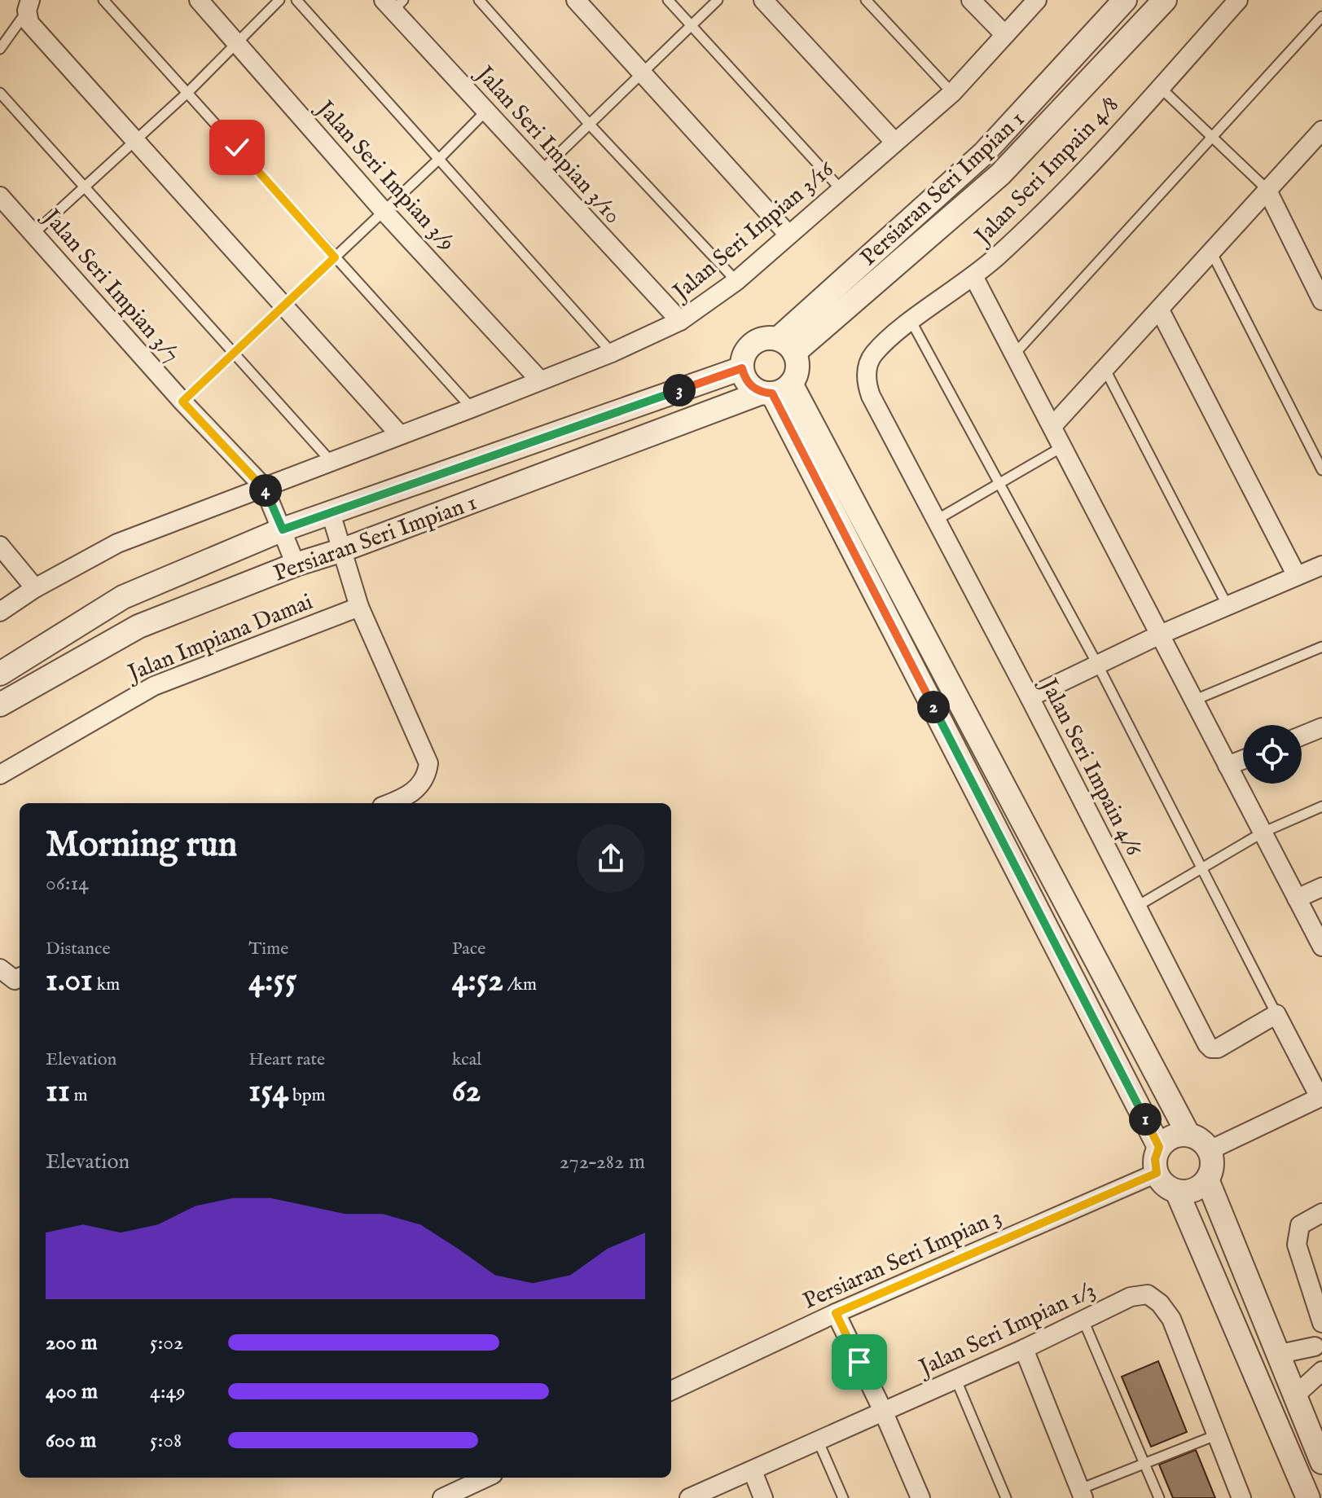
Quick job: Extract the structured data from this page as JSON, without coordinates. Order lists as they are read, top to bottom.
{
  "streets": {
    "street": [
      "Jalan Seri Impian 3/10",
      "Jalan Seri Impain 4/8",
      "Jalan Seri Impian 3/9",
      "Persiaran Seri Impian 1",
      "Jalan Seri Impian 3/16",
      "Jalan Seri Impian 3/7",
      "Jalan Impiana Damai",
      "Jalan Seri Impain 4/6",
      "Persiaran Seri Impian 3",
      "Jalan Seri Impian 1/3"
    ]
  },
  "crossings": [
    ["Jalan Seri Impian 3/10", "Jalan Seri Impian 3/16"],
    ["Jalan Seri Impain 4/8", "Jalan Seri Impain 4/6"],
    ["Jalan Seri Impian 3/9", "Jalan Seri Impian 3/16"],
    ["Persiaran Seri Impian 1", "Jalan Seri Impian 3/7"],
    ["Jalan Seri Impian 3/16", "Jalan Seri Impian 3/7"]
  ],
  "page": {
    "pins": [
      "3",
      "4",
      "2",
      "1"
    ],
    "heading": ["Morning run", "06:14"],
    "stats": [
      ["Distance", "1.01 km"],
      ["Time", "4:55"],
      ["Pace", "4:52 /km"],
      ["Elevation", "11 m"],
      ["Heart rate", "154 bpm"],
      ["kcal", "62"]
    ],
    "chart": ["Elevation", "272–282 m"],
    "list": [
      {
        "name": "200 m",
        "note": "5:02"
      },
      {
        "name": "400 m",
        "note": "4:49"
      },
      {
        "name": "600 m",
        "note": "5:08"
      }
    ]
  }
}
